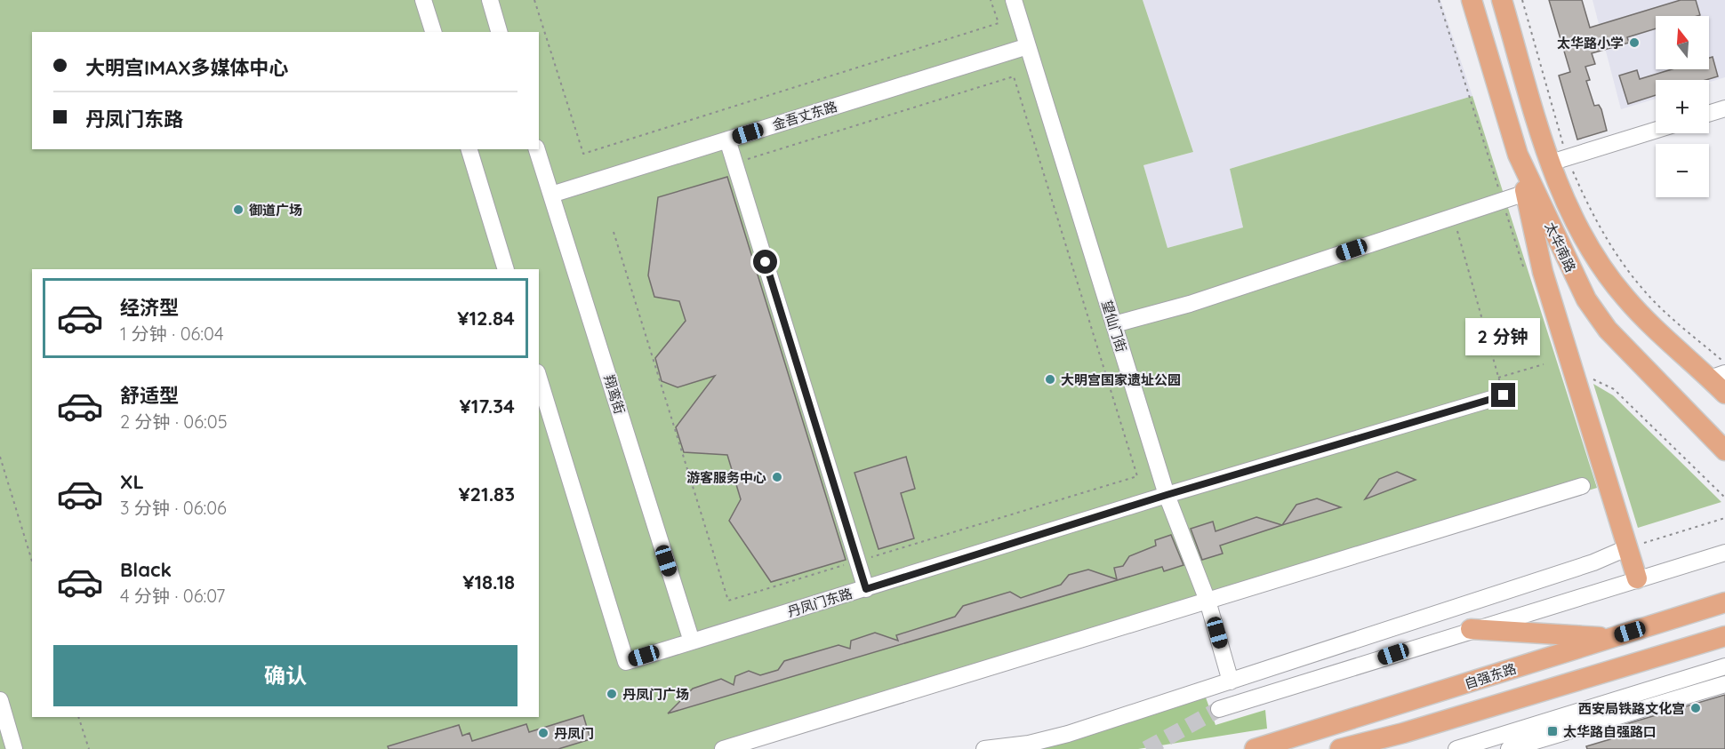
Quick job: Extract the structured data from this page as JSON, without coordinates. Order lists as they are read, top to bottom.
{
  "streets": {
    "main road": ["太华南路", "自强东路"],
    "street": [
      "金吾丈东路",
      "望仙门街",
      "翔鸾街",
      "丹凤门东路"
    ]
  },
  "crossings": [
    ["金吾丈东路", "望仙门街"],
    ["金吾丈东路", "翔鸾街"],
    ["望仙门街", "丹凤门东路"],
    ["翔鸾街", "丹凤门东路"]
  ],
  "places": {
    "other": [
      "太华路小学",
      "御道广场",
      "大明宫国家遗址公园",
      "游客服务中心",
      "丹凤门广场",
      "西安局铁路文化宫",
      "丹凤门"
    ],
    "transit": ["太华路自强路口"]
  },
  "north": "top",
  "page": {
    "map_buttons": ["+", "−"],
    "banner": ["大明宫IMAX多媒体中心", "丹凤门东路"],
    "list": [
      {
        "name": "经济型",
        "note": "1 分钟 · 06:04",
        "value": "¥12.84"
      },
      {
        "name": "舒适型",
        "note": "2 分钟 · 06:05",
        "value": "¥17.34"
      },
      {
        "name": "XL",
        "note": "3 分钟 · 06:06",
        "value": "¥21.83"
      },
      {
        "name": "Black",
        "note": "4 分钟 · 06:07",
        "value": "¥18.18"
      }
    ],
    "bubble": "2 分钟",
    "buttons": "确认"
  }
}
